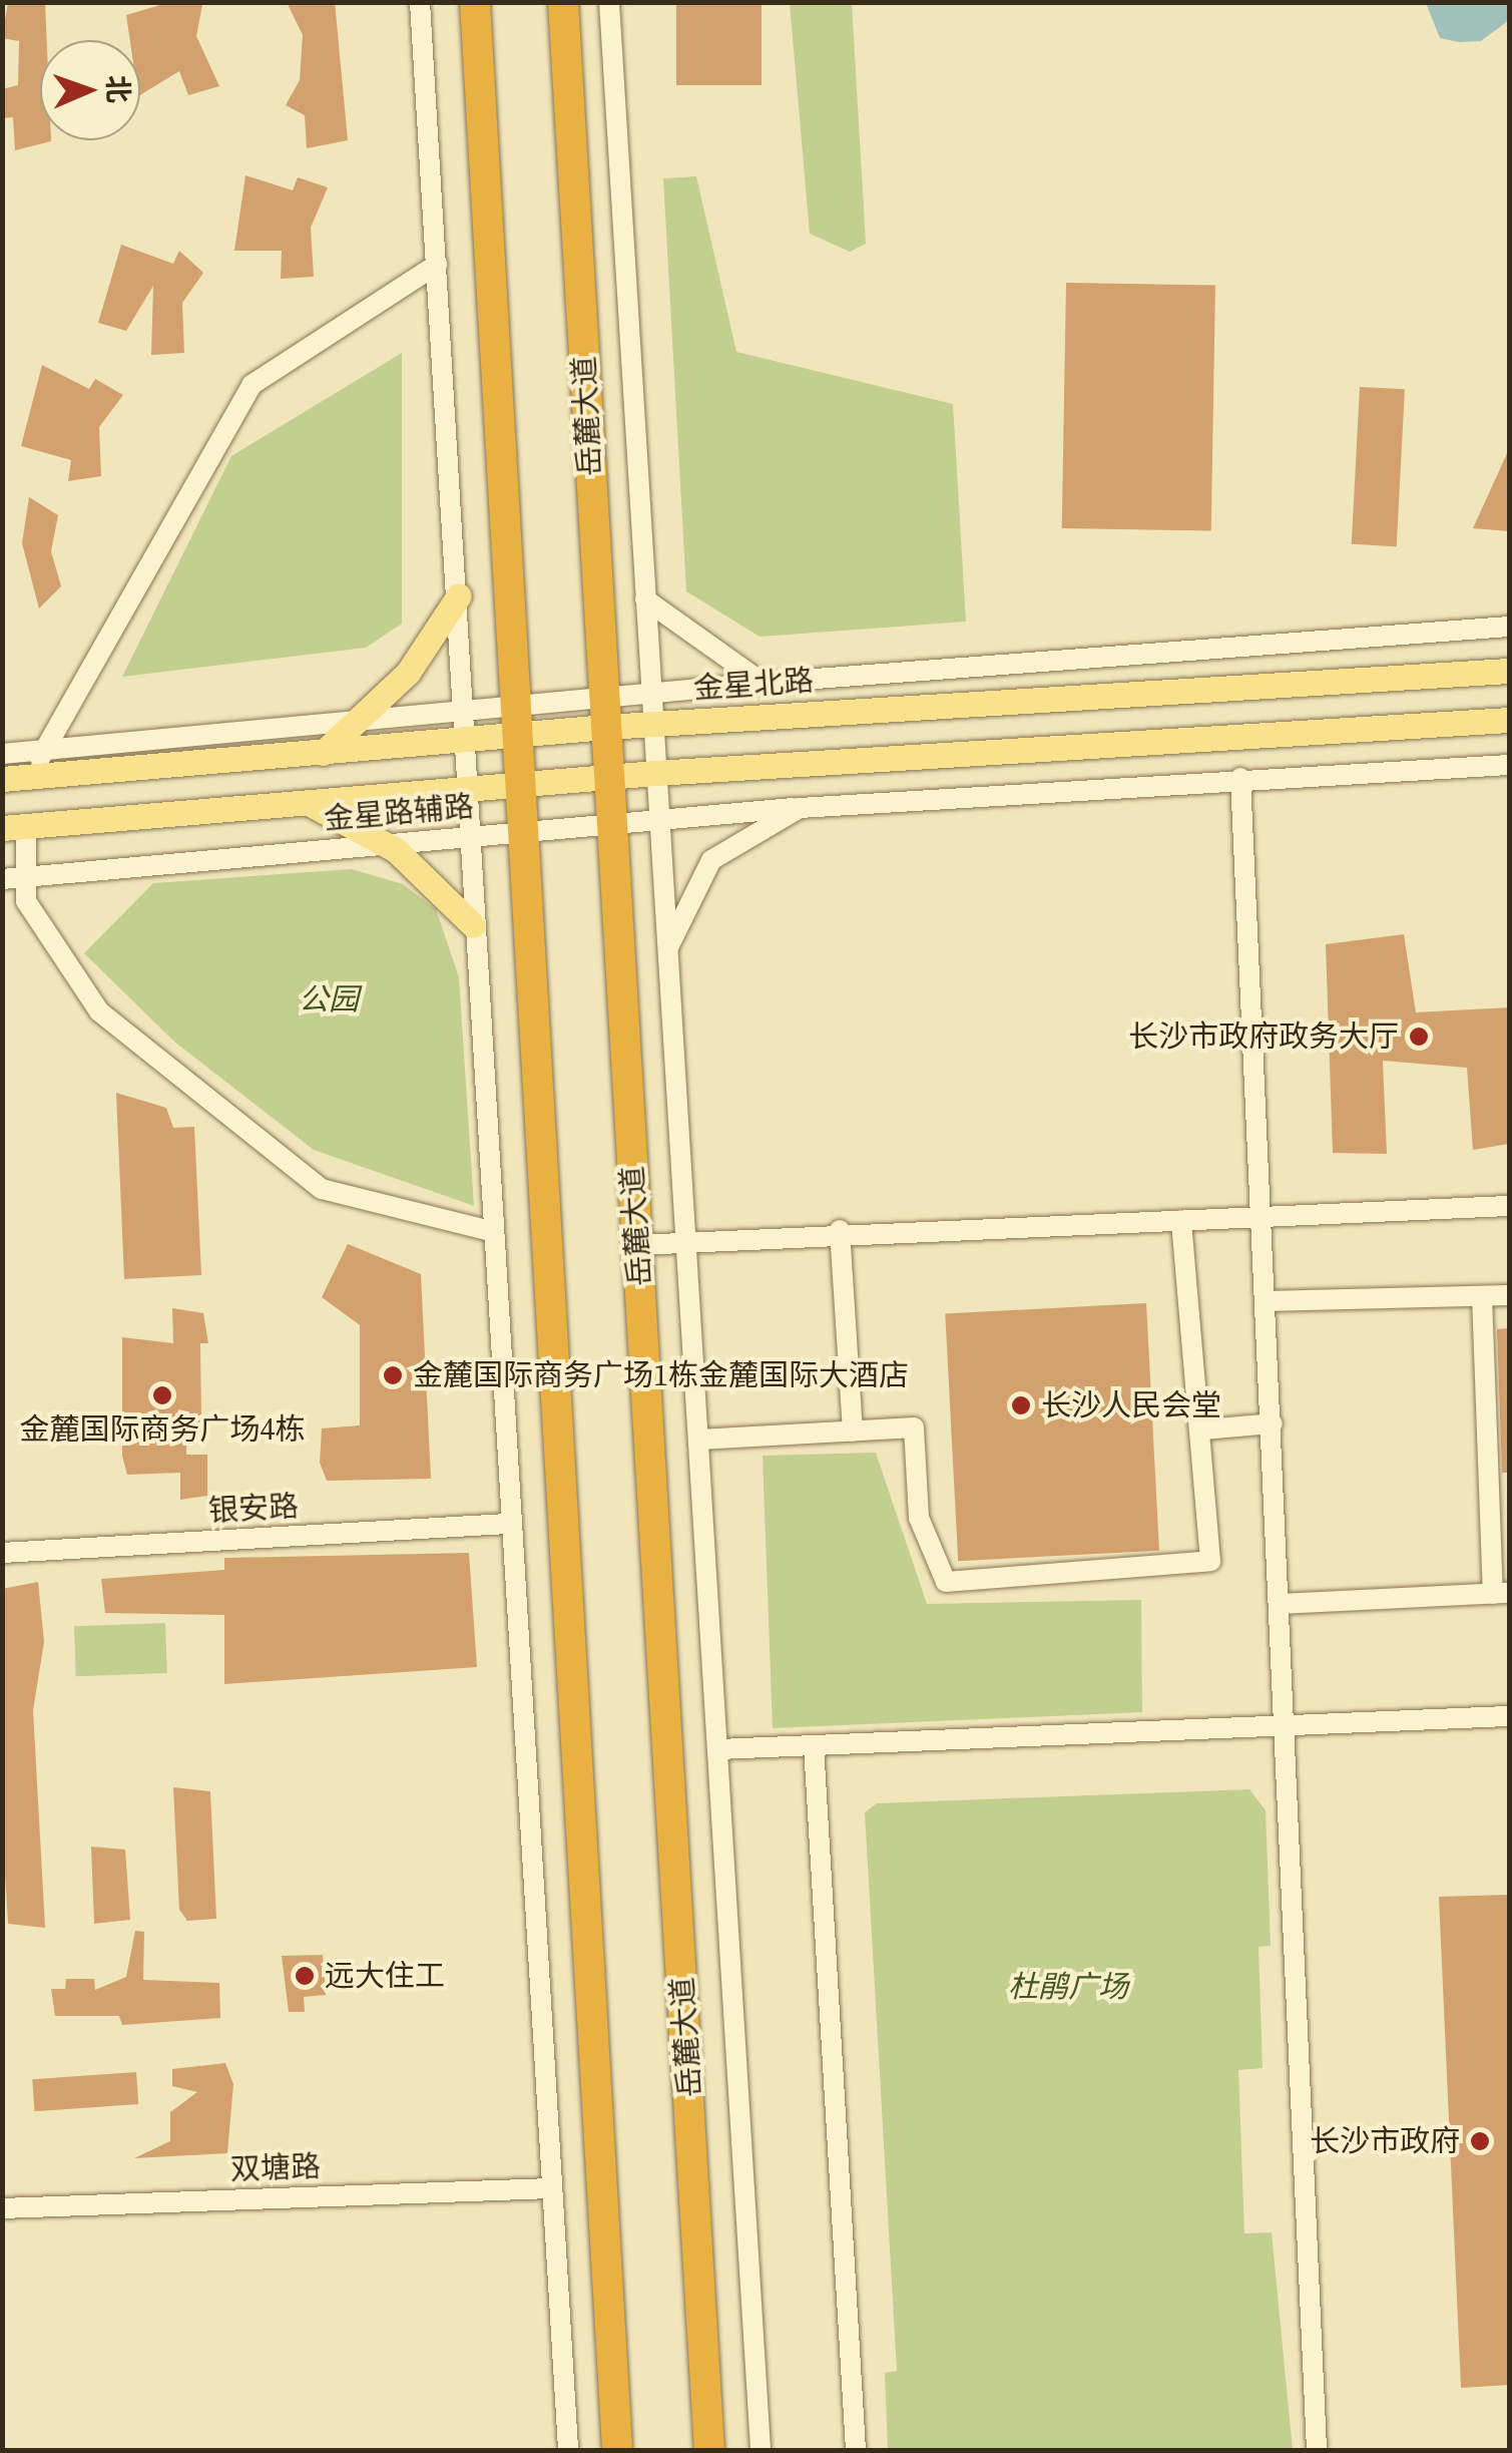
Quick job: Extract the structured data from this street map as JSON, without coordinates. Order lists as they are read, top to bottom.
{
  "streets": {
    "highway": ["岳麓大道"],
    "main road": ["金星北路"],
    "street": ["金星路辅路", "银安路", "双塘路"]
  },
  "crossings": [
    ["岳麓大道", "金星北路"],
    ["岳麓大道", "金星路辅路"]
  ],
  "parks": ["公园", "杜鹃广场"],
  "places": [
    "长沙市政府政务大厅",
    "金麓国际商务广场1栋金麓国际大酒店",
    "金麓国际商务广场4栋",
    "长沙人民会堂",
    "远大住工",
    "长沙市政府"
  ],
  "north": "right"
}
